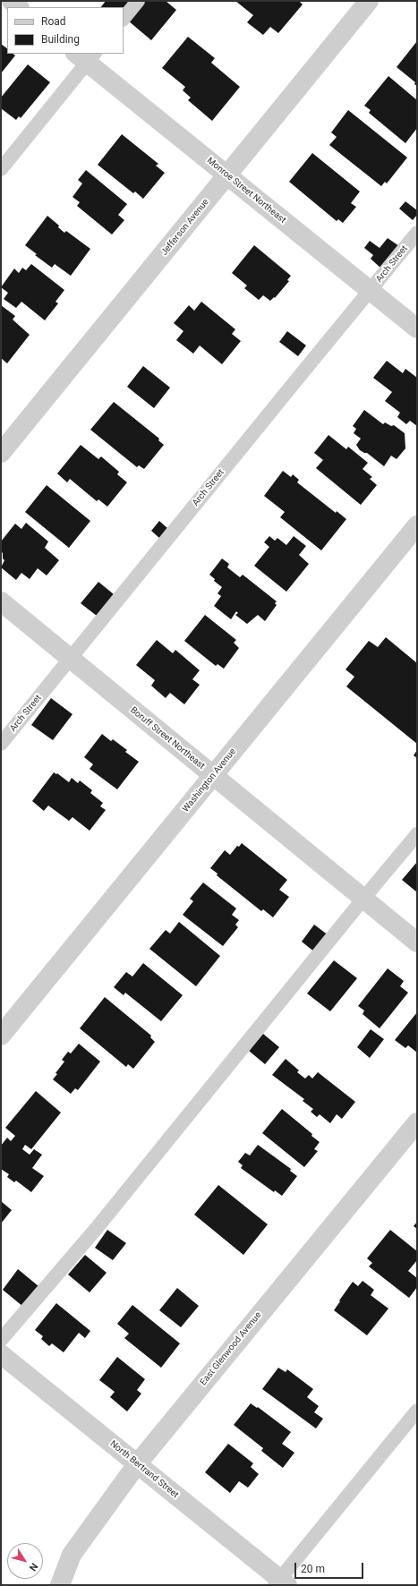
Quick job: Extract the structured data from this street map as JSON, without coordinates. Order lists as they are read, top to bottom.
{
  "streets": {
    "street": [
      "Monroe Street Northeast",
      "Jefferson Avenue",
      "Boruff Street Northeast",
      "Washington Avenue",
      "East Glenwood Avenue",
      "North Bertrand Street"
    ],
    "lane": ["Arch Street"]
  },
  "crossings": [
    ["Monroe Street Northeast", "Jefferson Avenue"],
    ["Monroe Street Northeast", "Arch Street"],
    ["Arch Street", "Boruff Street Northeast"],
    ["Boruff Street Northeast", "Washington Avenue"],
    ["East Glenwood Avenue", "North Bertrand Street"]
  ],
  "legend": ["Road", "Building"],
  "scale_bar": "20 m",
  "north": "bottom right"
}
